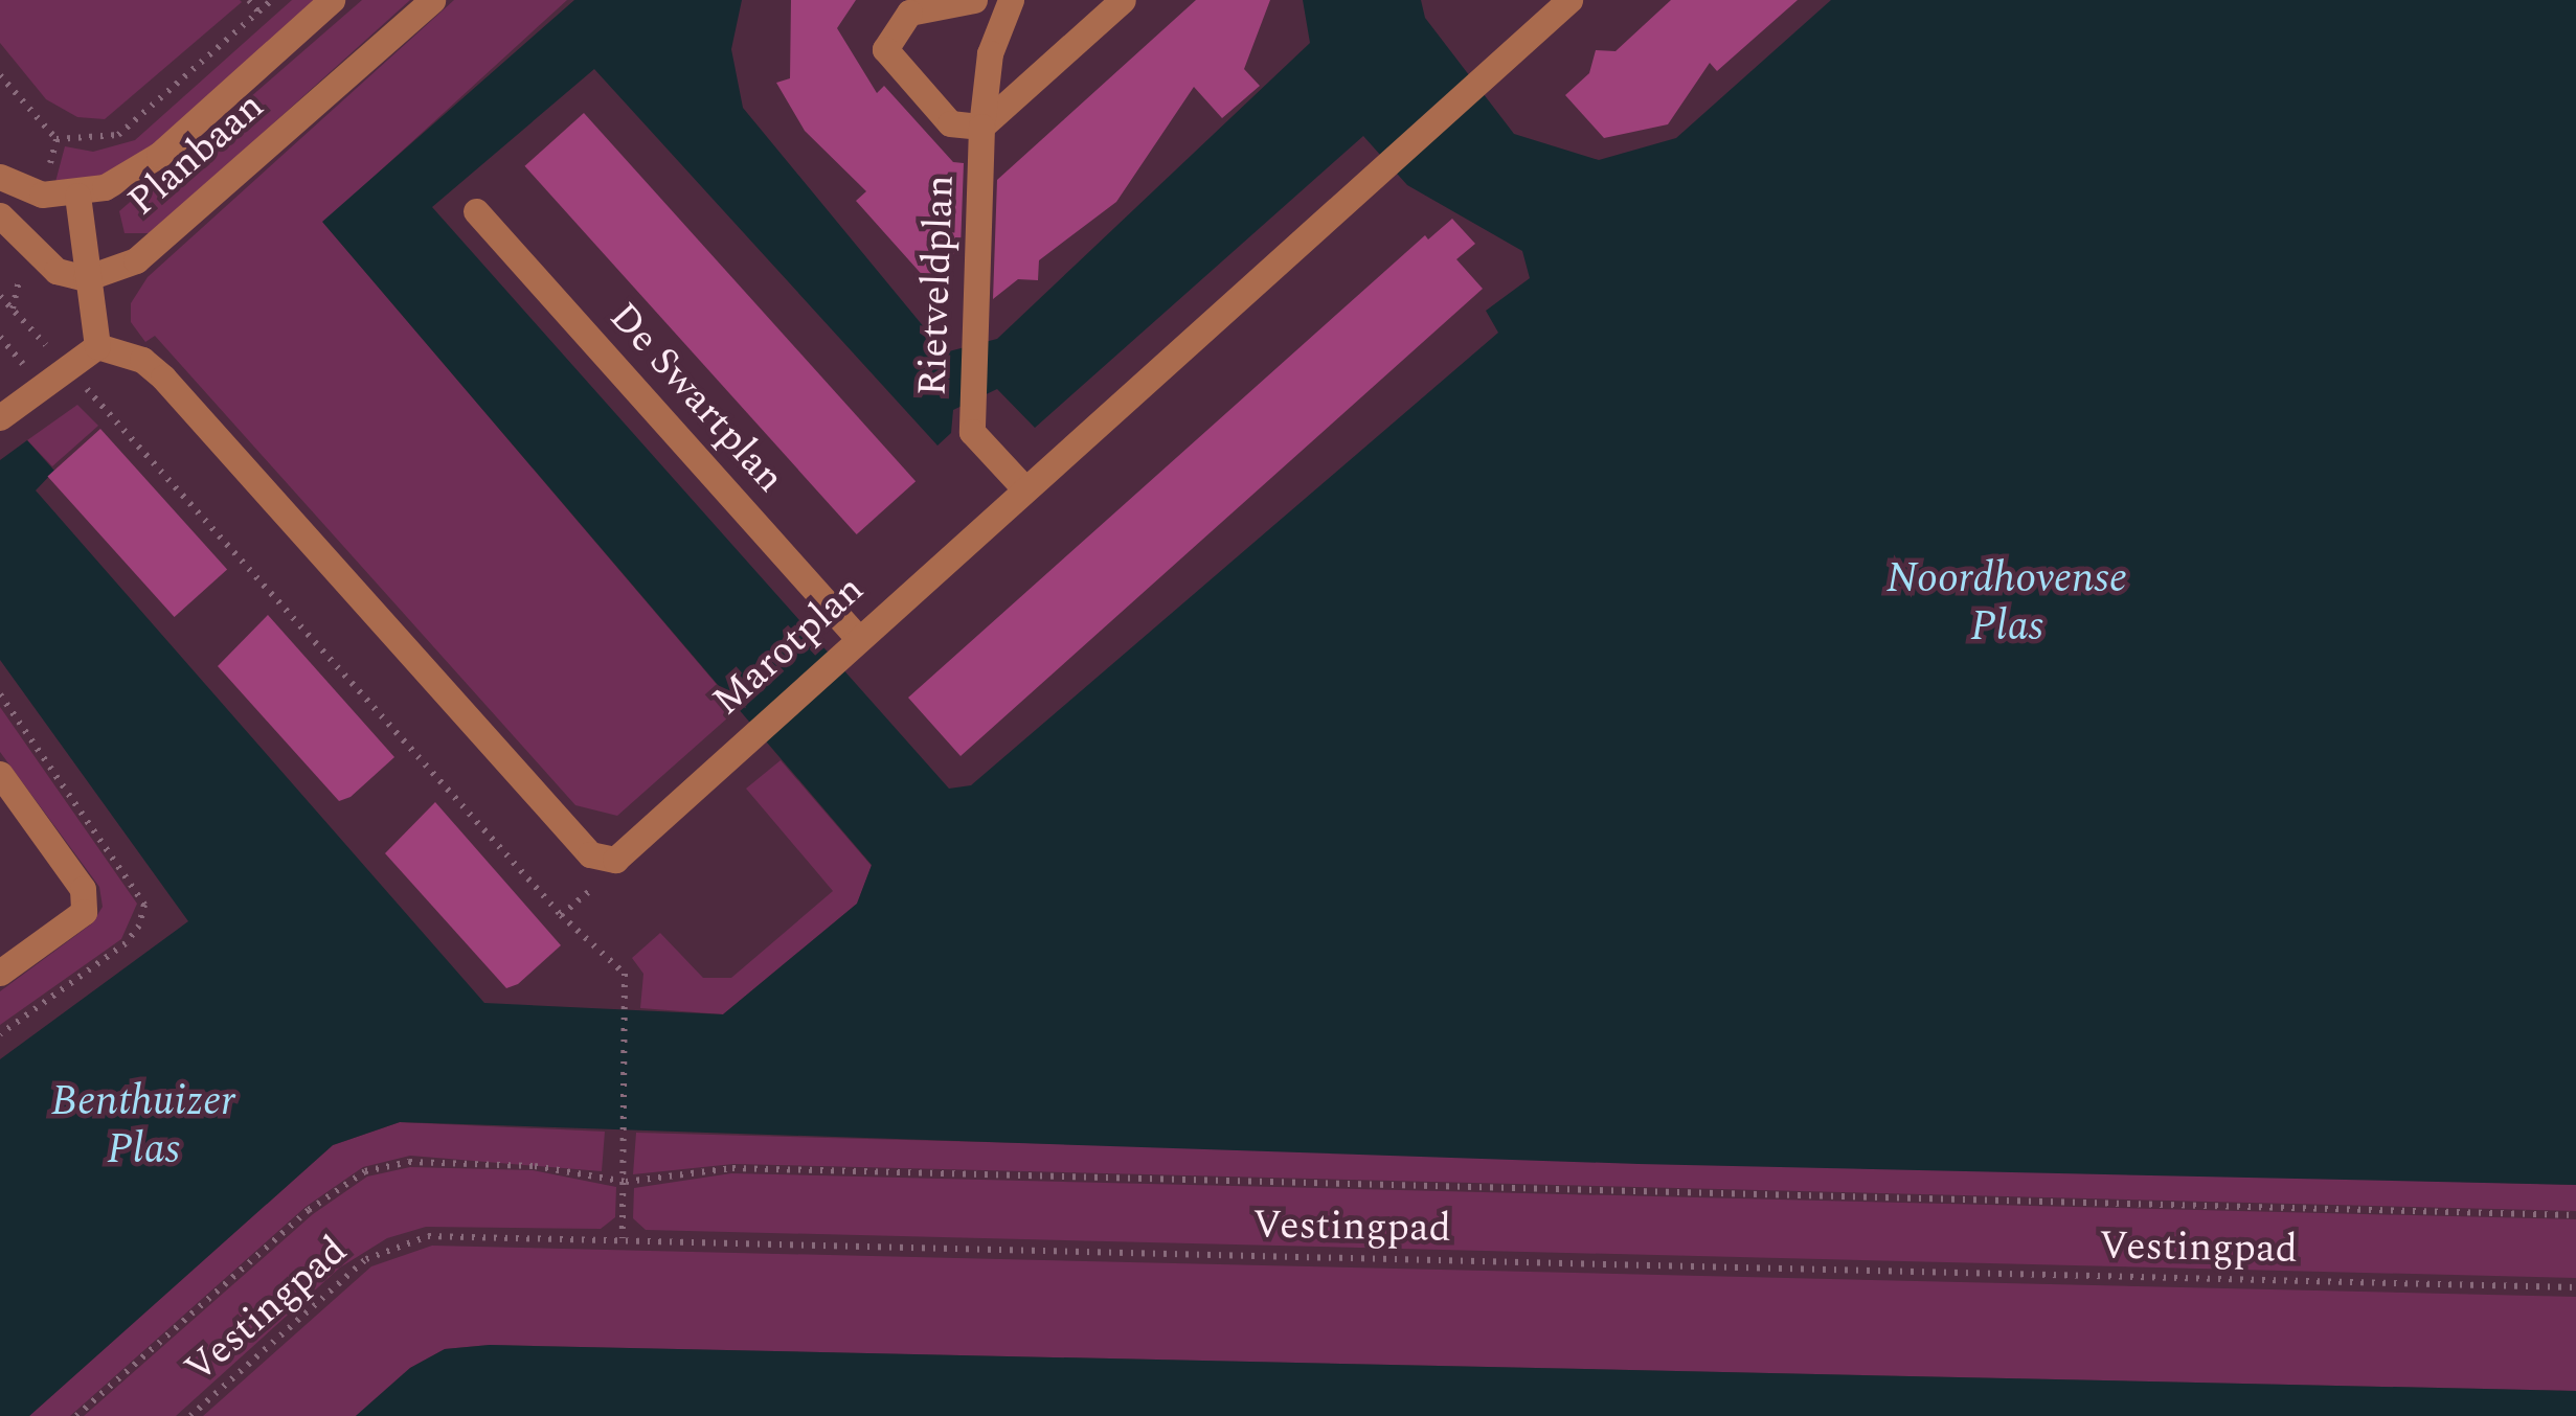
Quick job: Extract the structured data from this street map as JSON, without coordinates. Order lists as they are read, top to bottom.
{
  "streets": {
    "street": [
      "Planbaan",
      "Rietveldplan",
      "De Swartplan",
      "Marotplan"
    ],
    "path": ["Vestingpad"]
  },
  "crossings": [
    ["Rietveldplan", "Marotplan"],
    ["De Swartplan", "Marotplan"]
  ],
  "water": ["Noordhovense Plas", "Benthuizer Plas"]
}
